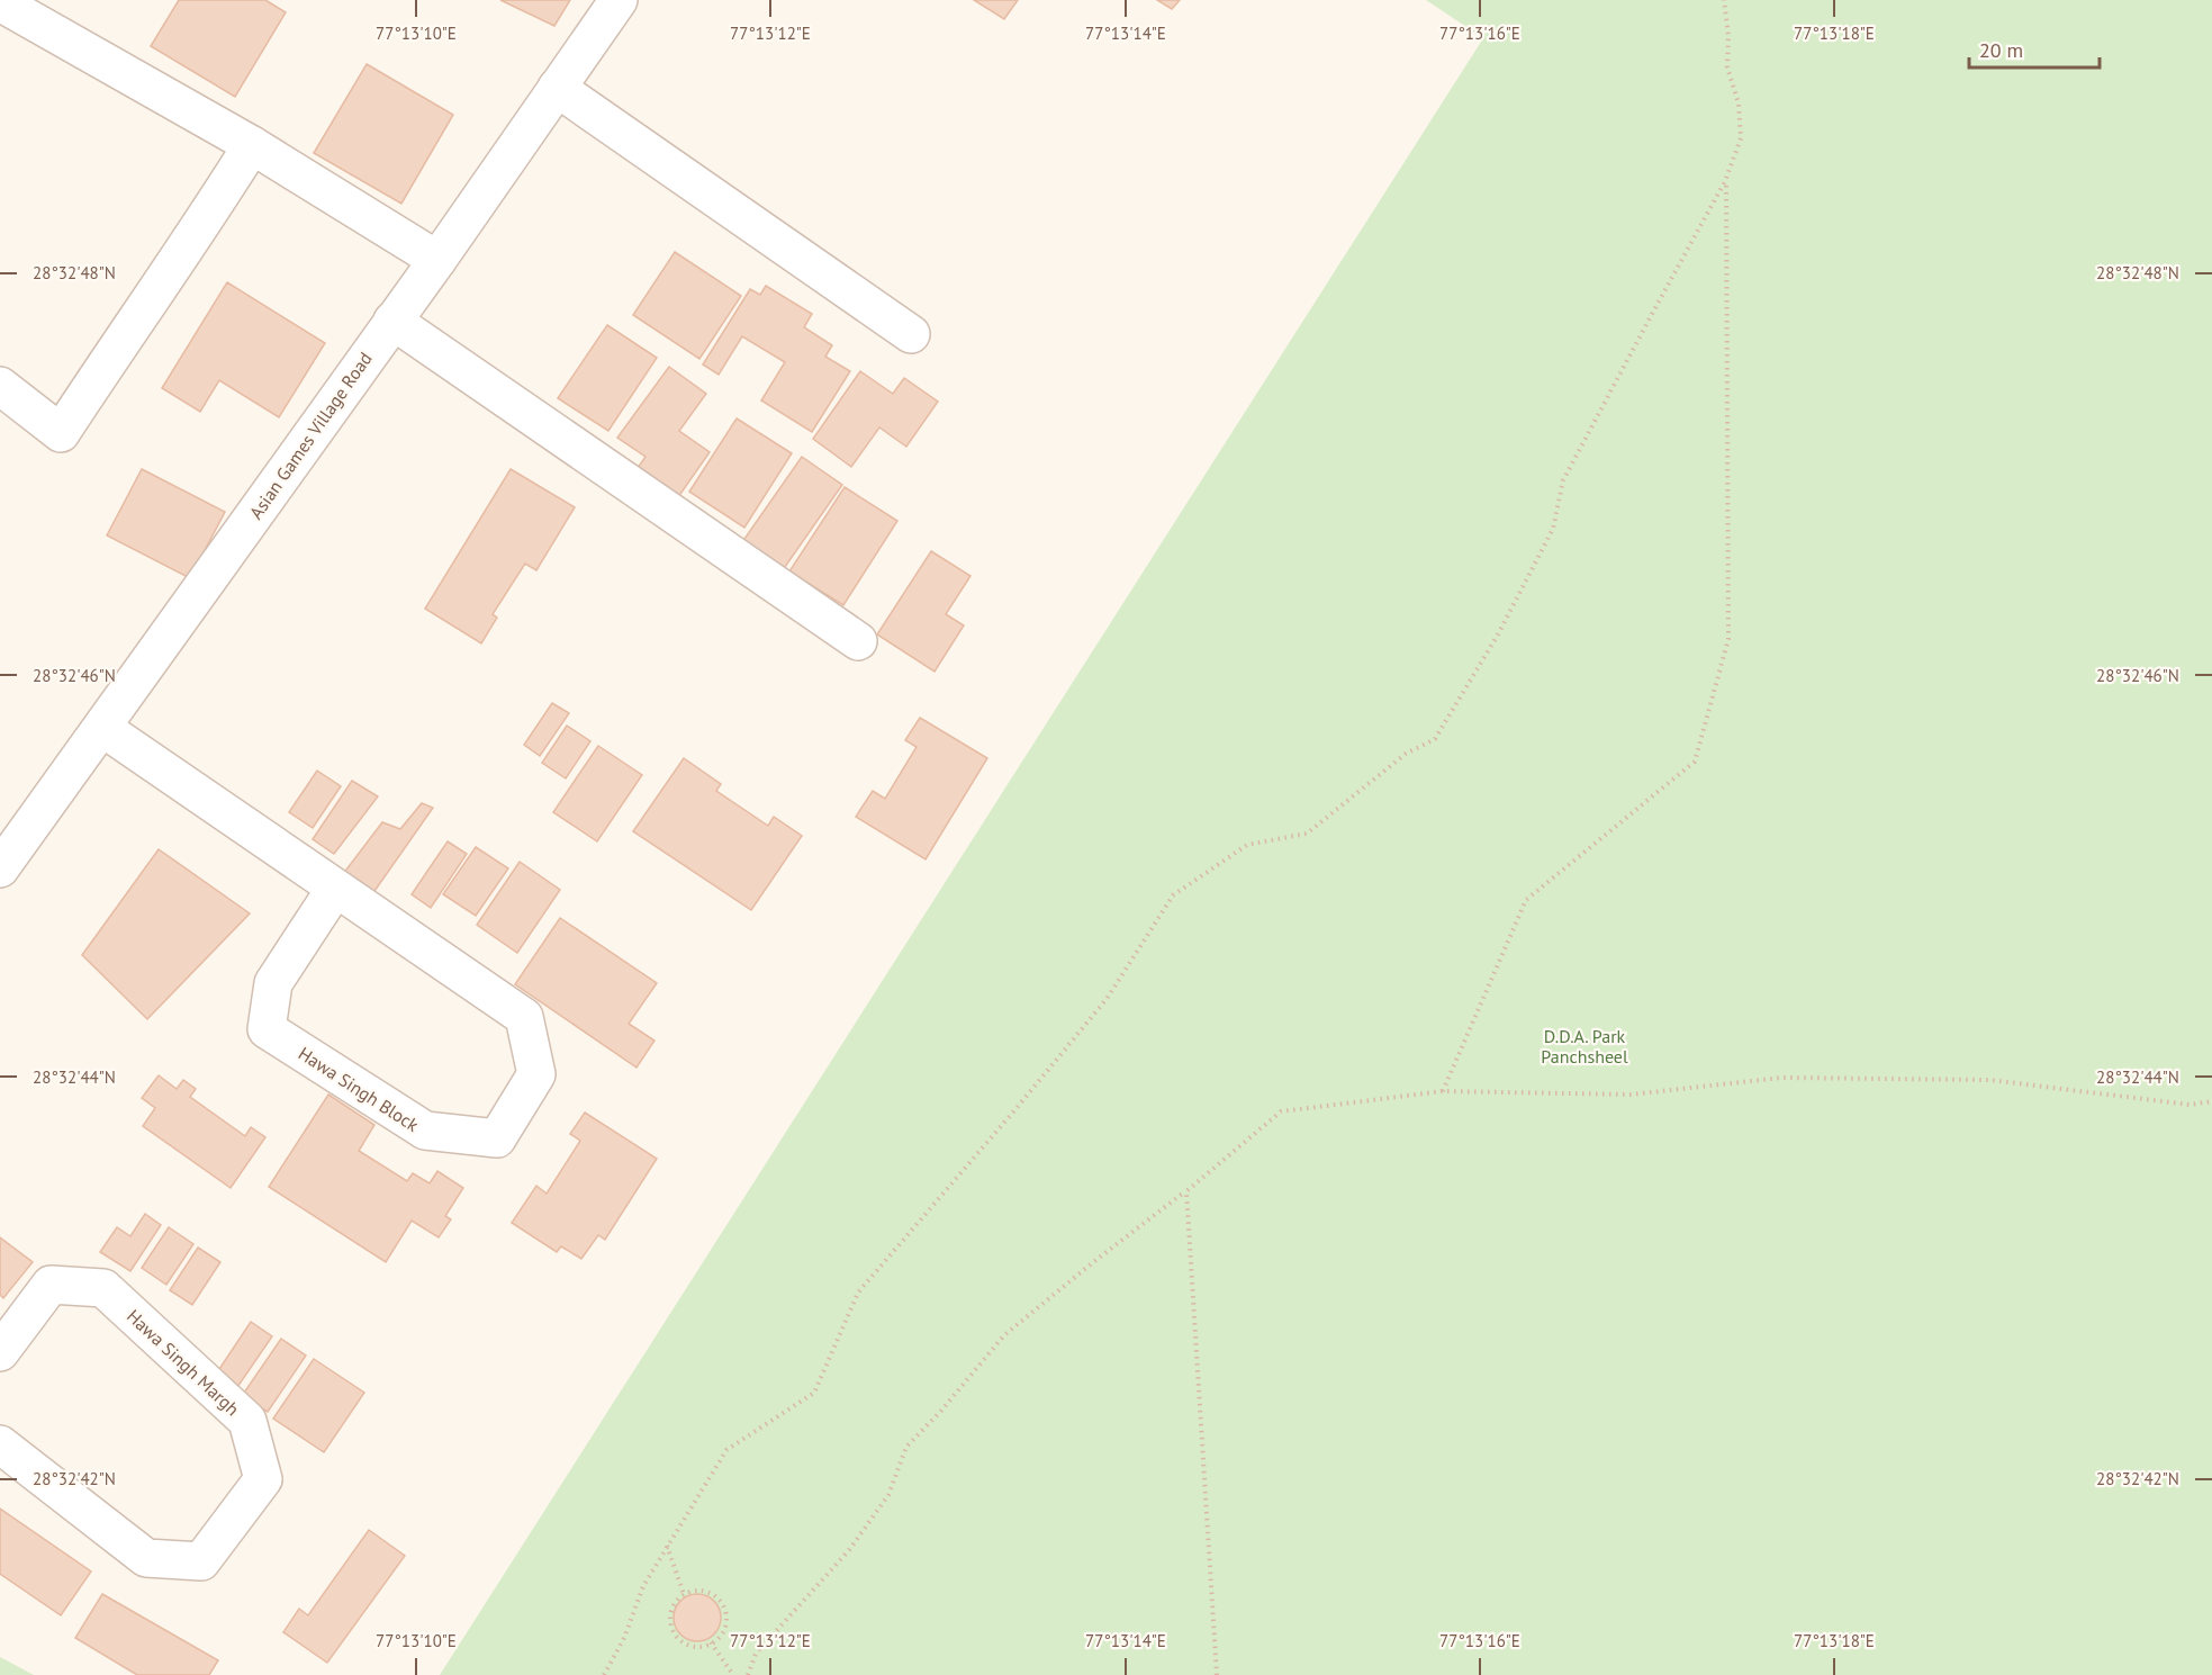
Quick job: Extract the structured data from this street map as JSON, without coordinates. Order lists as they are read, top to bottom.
{
  "streets": {
    "street": ["Asian Games Village Road", "Hawa Singh Block", "Hawa Singh Margh"]
  },
  "crossings": [
    ["Asian Games Village Road", "Hawa Singh Block"]
  ],
  "parks": ["D.D.A. Park Panchsheel"],
  "scale_bar": "20 m",
  "coordinates": [
    "77°13'10\"E",
    "77°13'12\"E",
    "77°13'14\"E",
    "77°13'16\"E",
    "77°13'18\"E",
    "28°32'48\"N",
    "28°32'46\"N",
    "28°32'44\"N",
    "28°32'42\"N"
  ]
}
